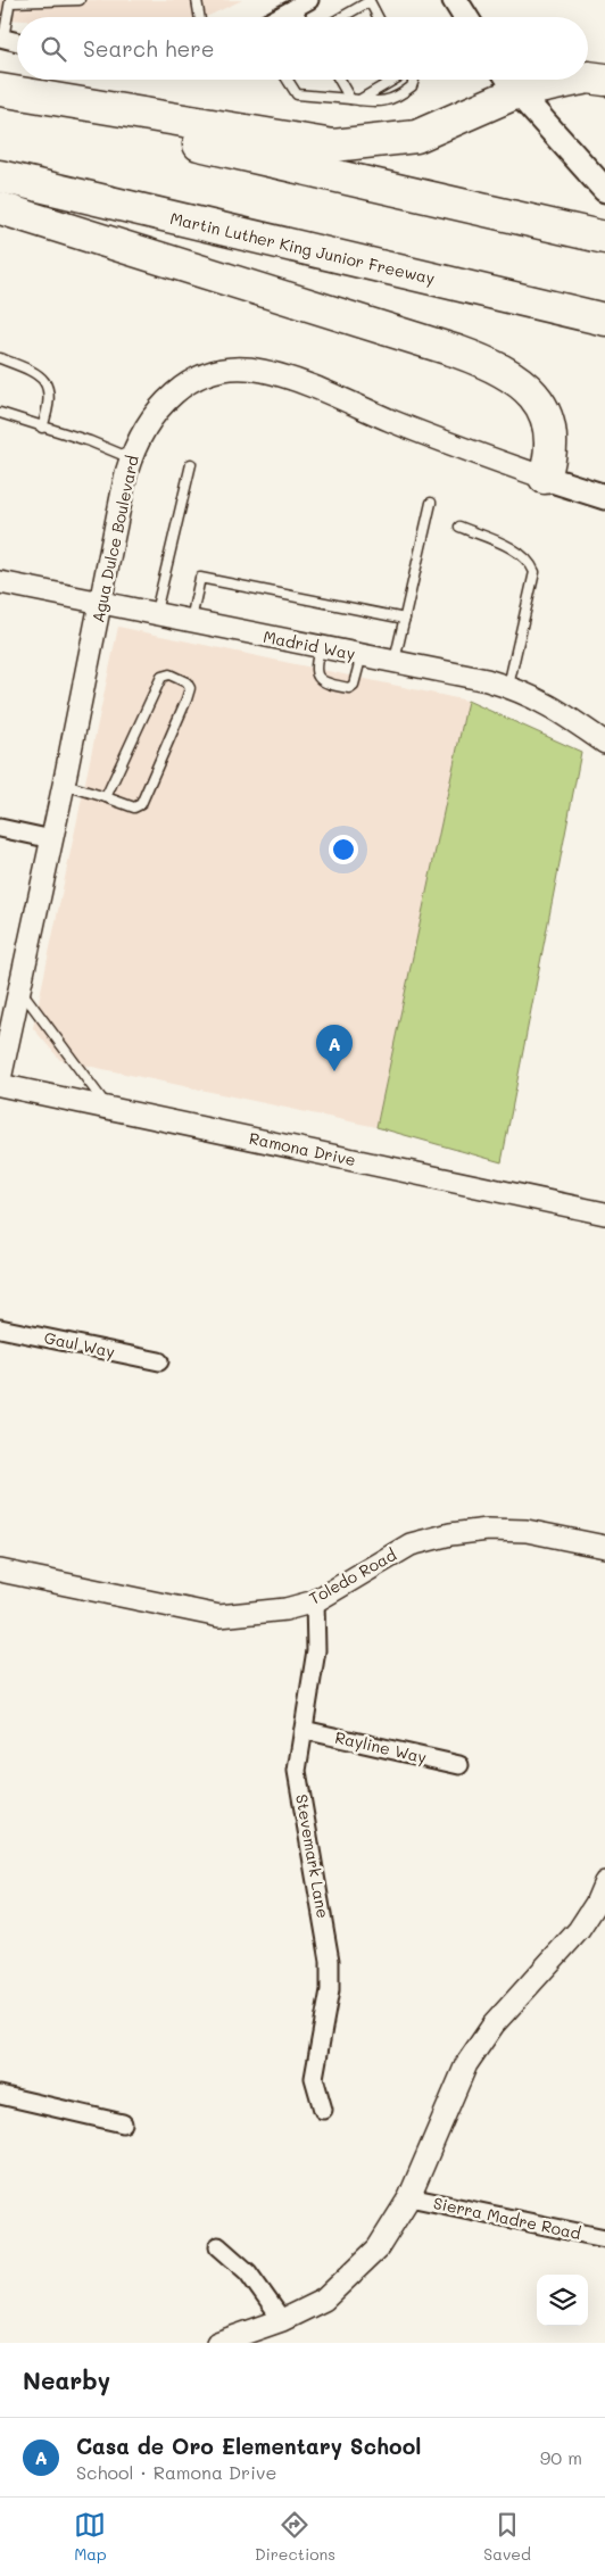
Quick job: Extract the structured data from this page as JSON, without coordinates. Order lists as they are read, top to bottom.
{
  "streets": {
    "highway": ["Martin Luther King Junior Freeway"],
    "main road": ["Agua Dulce Boulevard"],
    "street": [
      "Madrid Way",
      "Ramona Drive",
      "Gaul Way",
      "Toledo Road",
      "Rayline Way",
      "Stevemark Lane",
      "Sierra Madre Road"
    ]
  },
  "crossings": [
    ["Agua Dulce Boulevard", "Madrid Way"],
    ["Toledo Road", "Stevemark Lane"],
    ["Rayline Way", "Stevemark Lane"]
  ],
  "page": {
    "search": "Search here",
    "pins": "A",
    "heading": "Nearby",
    "list": [
      {
        "mark": "A",
        "name": "Casa de Oro Elementary School",
        "note": "School · Ramona Drive",
        "value": "90 m"
      }
    ],
    "nav": ["Map", "Directions", "Saved"]
  }
}
